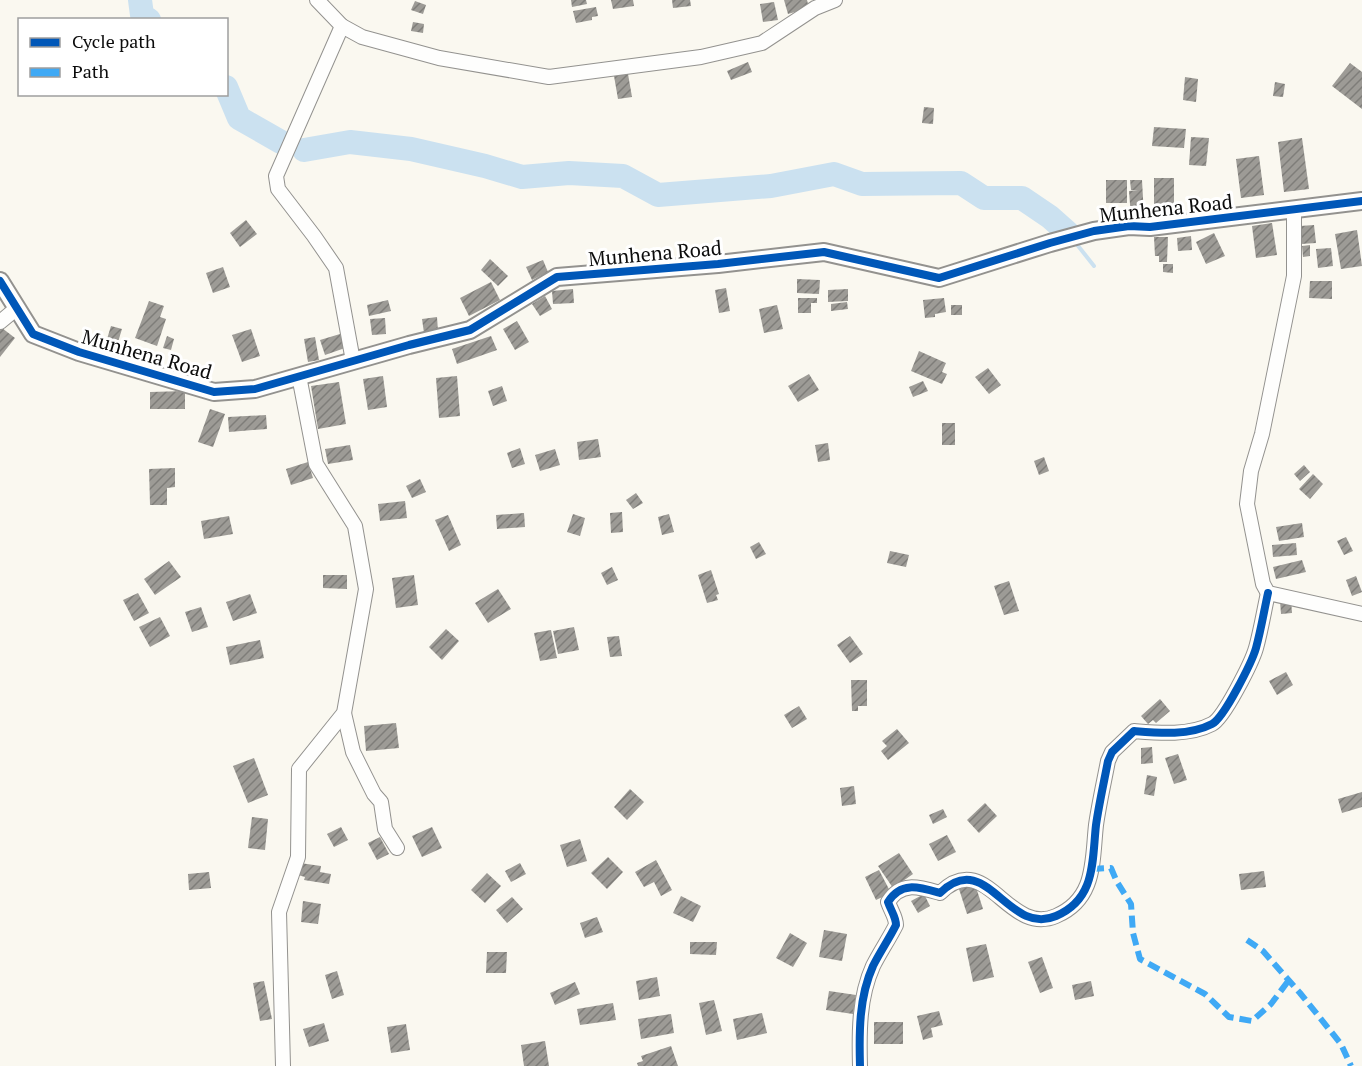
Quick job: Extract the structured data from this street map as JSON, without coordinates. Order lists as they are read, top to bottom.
{
  "streets": {
    "street": ["Munhena Road"]
  },
  "legend": ["Cycle path", "Path"]
}
